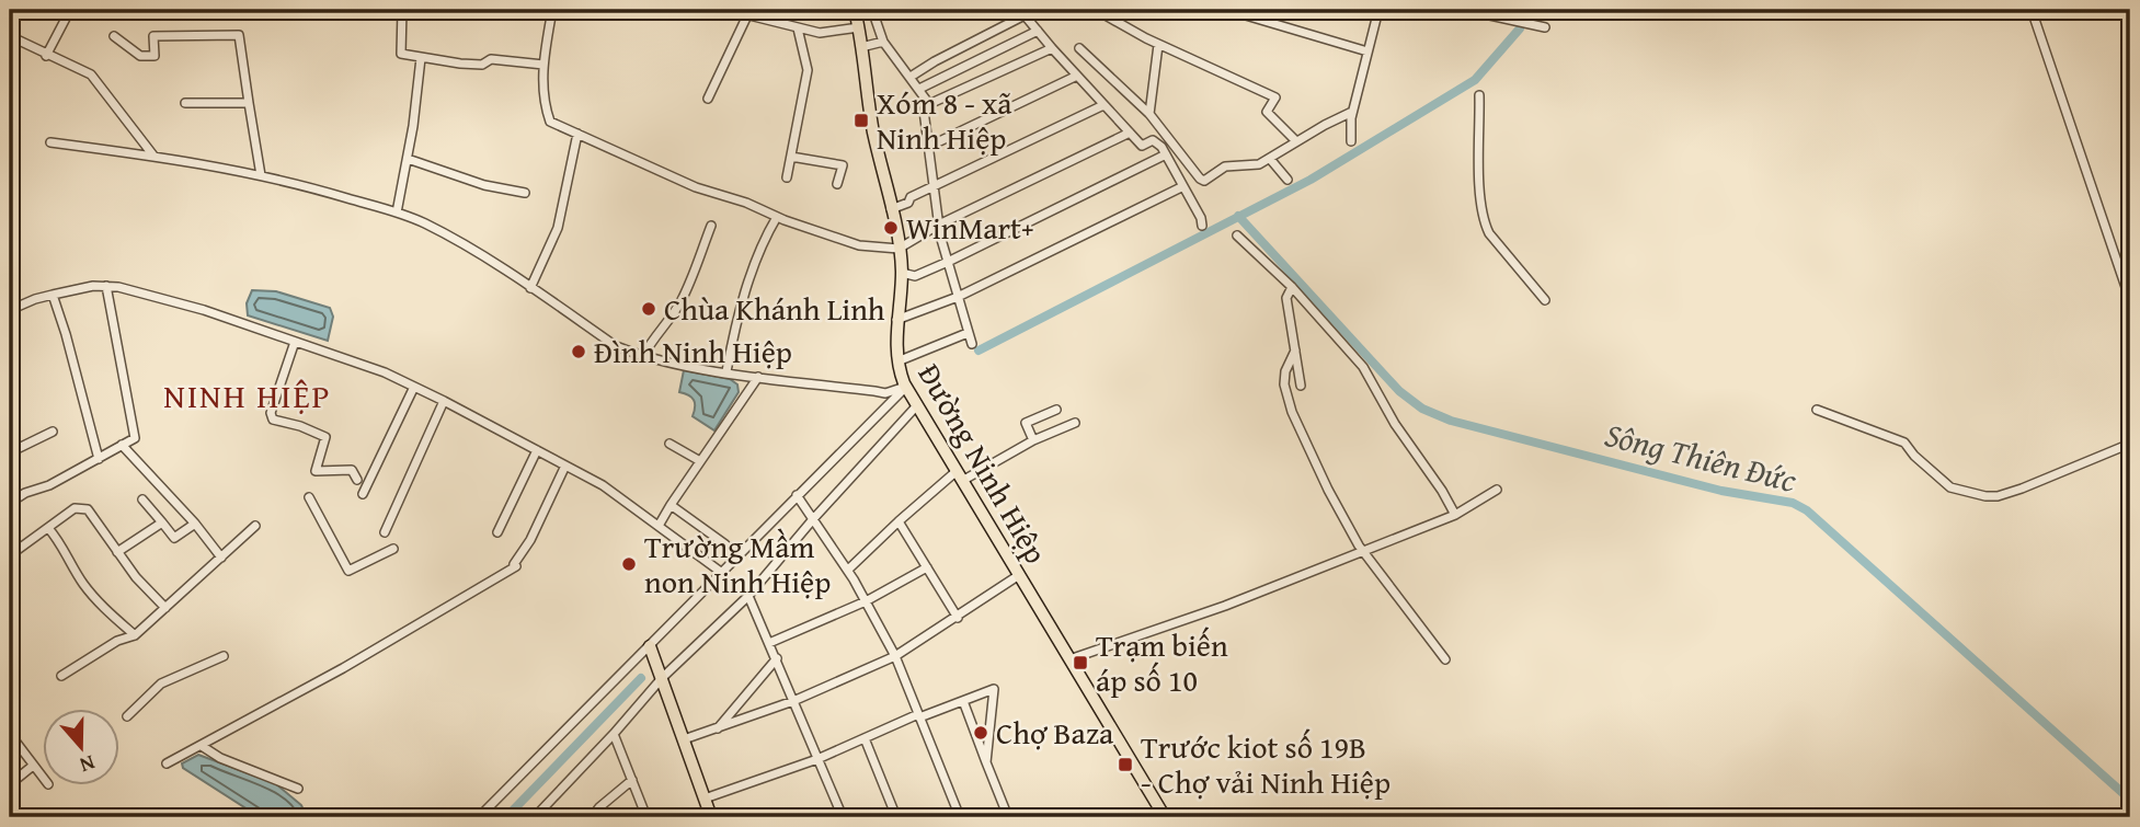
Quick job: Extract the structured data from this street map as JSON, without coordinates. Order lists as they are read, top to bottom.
{
  "streets": {
    "main road": ["Đường Ninh Hiệp"]
  },
  "districts": ["NINH HIỆP"],
  "water": ["Sông Thiên Đức"],
  "places": {
    "transit": ["Xóm 8 - xã Ninh Hiệp", "Trạm biến áp số 10", "Trước kiot số 19B - Chợ vải Ninh Hiệp"],
    "other": [
      "WinMart+",
      "Chùa Khánh Linh",
      "Đình Ninh Hiệp",
      "Trường Mầm non Ninh Hiệp",
      "Chợ Baza"
    ]
  },
  "north": "bottom"
}
